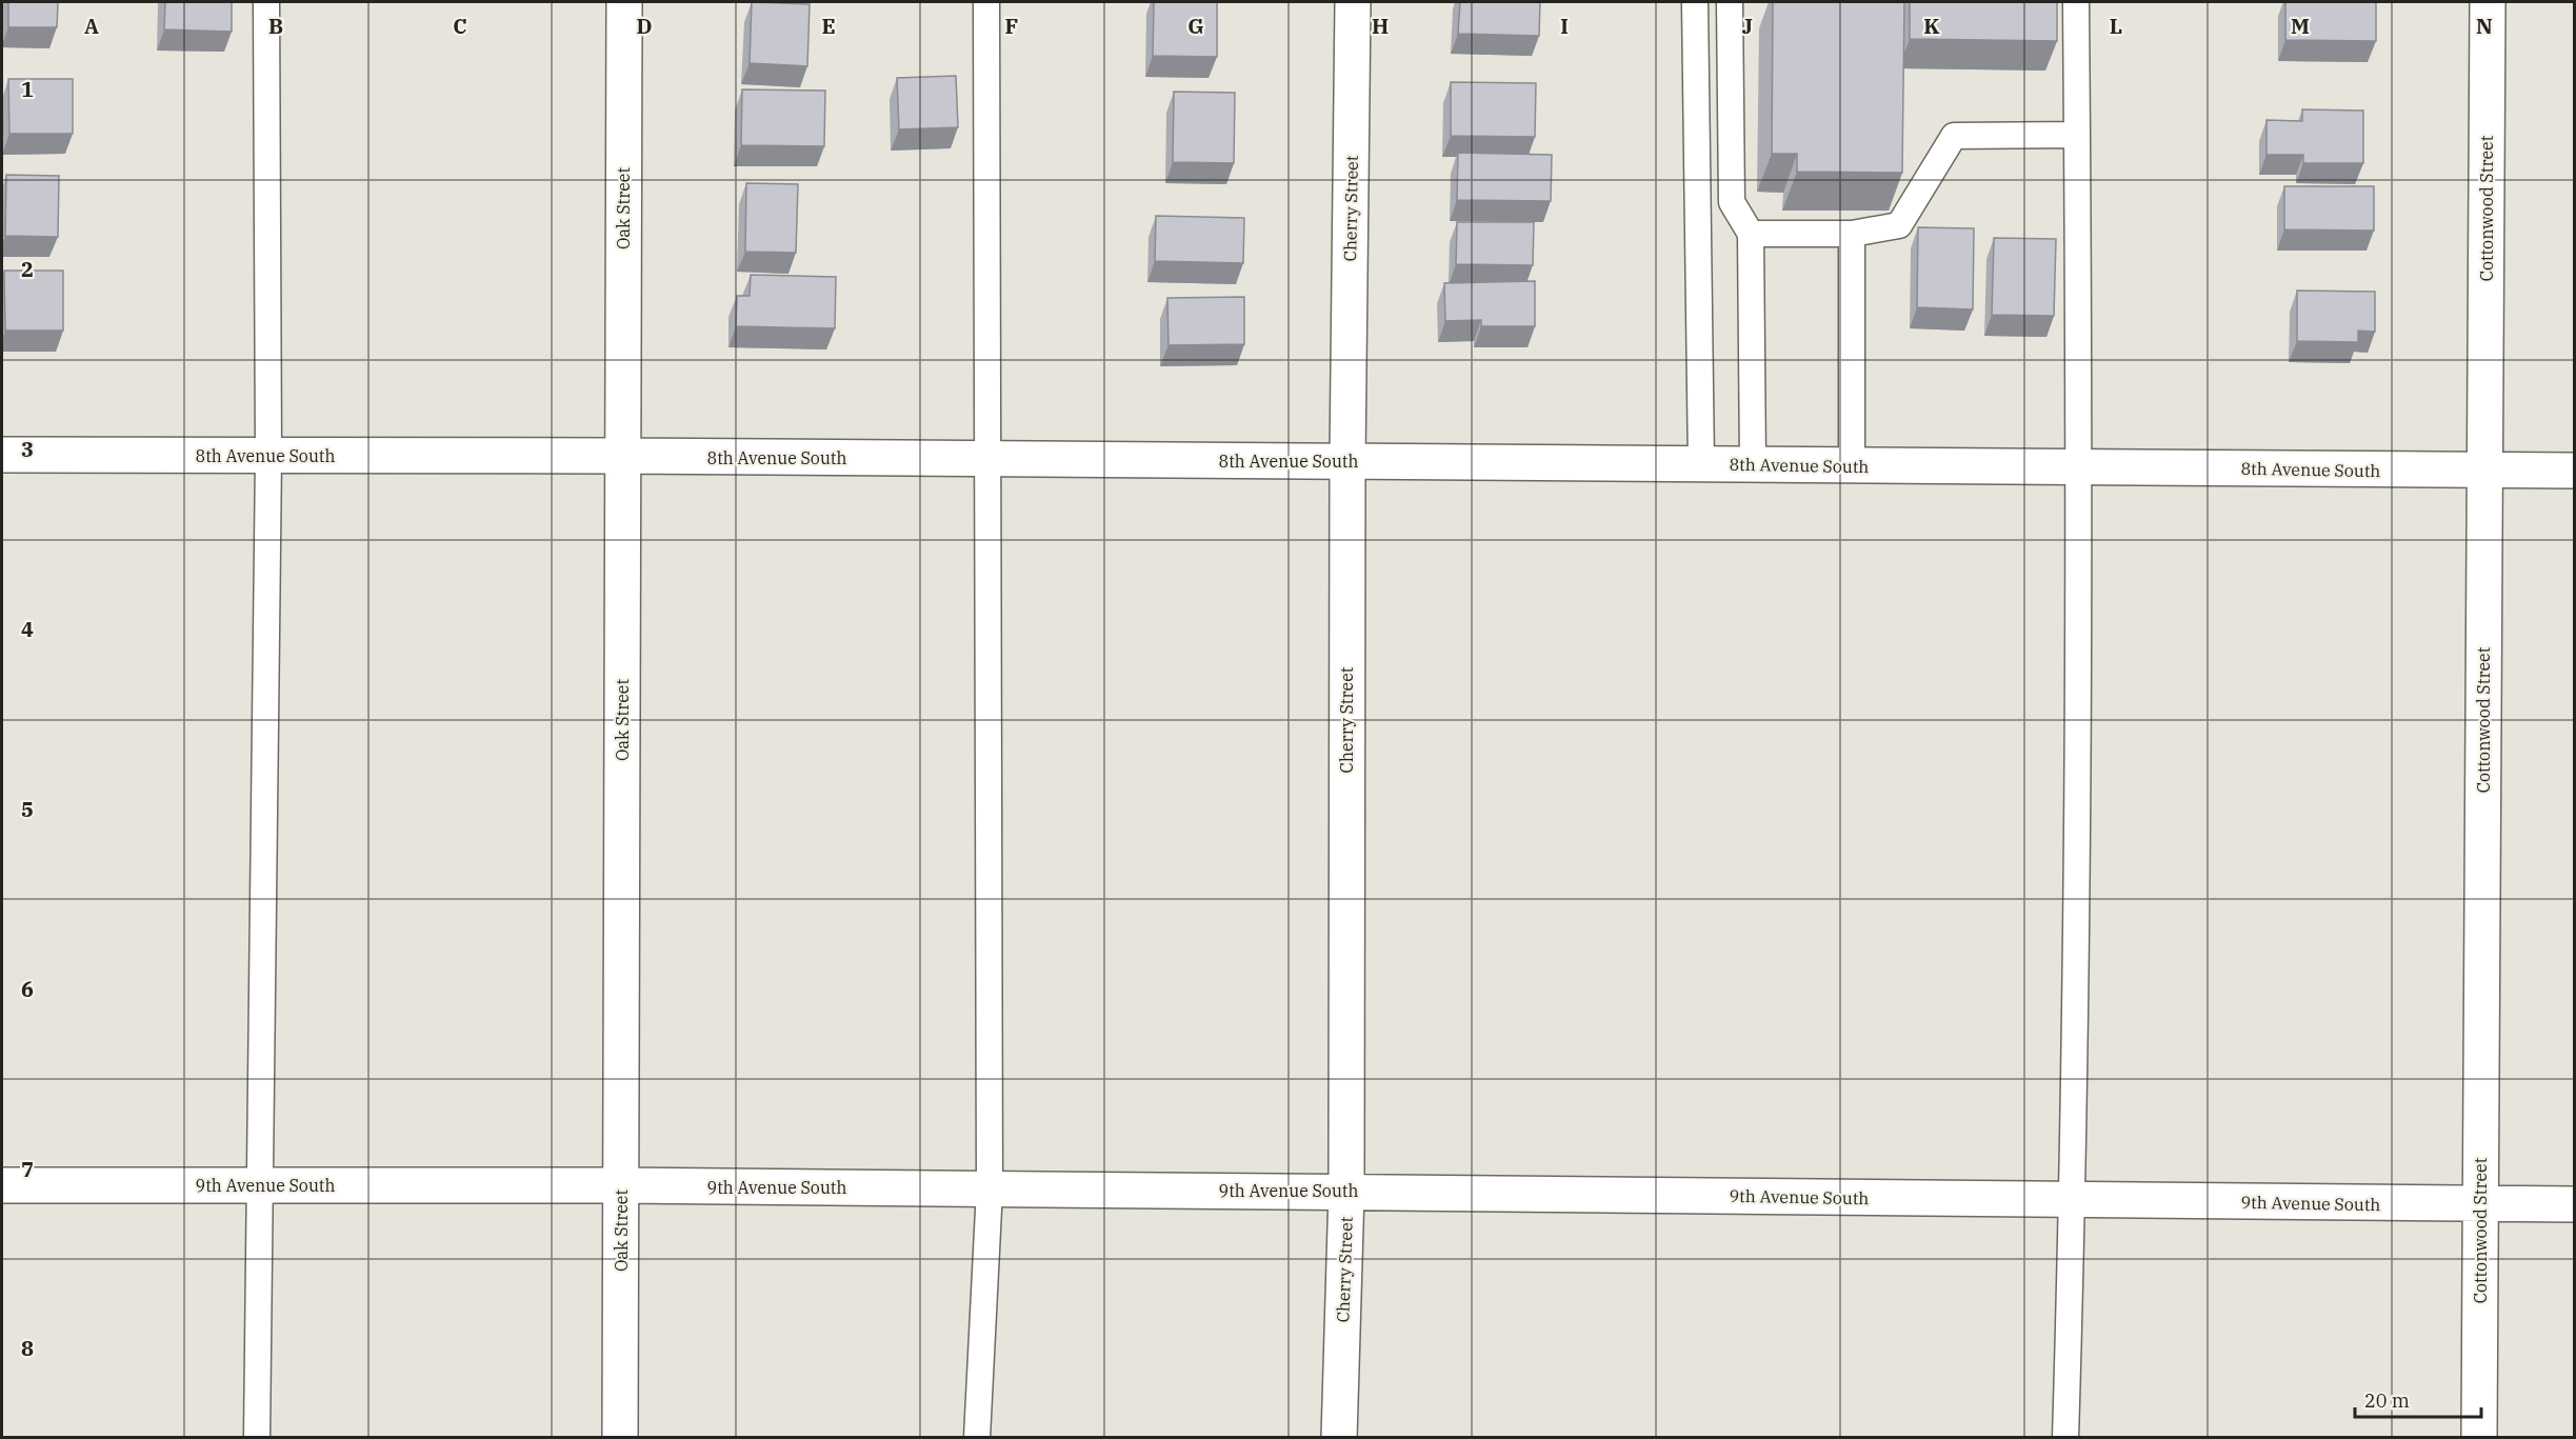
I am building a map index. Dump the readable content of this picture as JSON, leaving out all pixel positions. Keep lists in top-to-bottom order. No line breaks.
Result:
{"streets":{"street":["Oak Street","Cherry Street","Cottonwood Street","8th Avenue South","9th Avenue South"]},"crossings":[["Oak Street","8th Avenue South"],["Oak Street","9th Avenue South"],["Cherry Street","8th Avenue South"],["Cherry Street","9th Avenue South"],["Cottonwood Street","8th Avenue South"],["Cottonwood Street","9th Avenue South"]],"scale_bar":"20 m","grid":{"columns":["A","B","C","D","E","F","G","H","I","J","K","L","M","N"],"rows":["1","2","3","4","5","6","7","8"]}}
